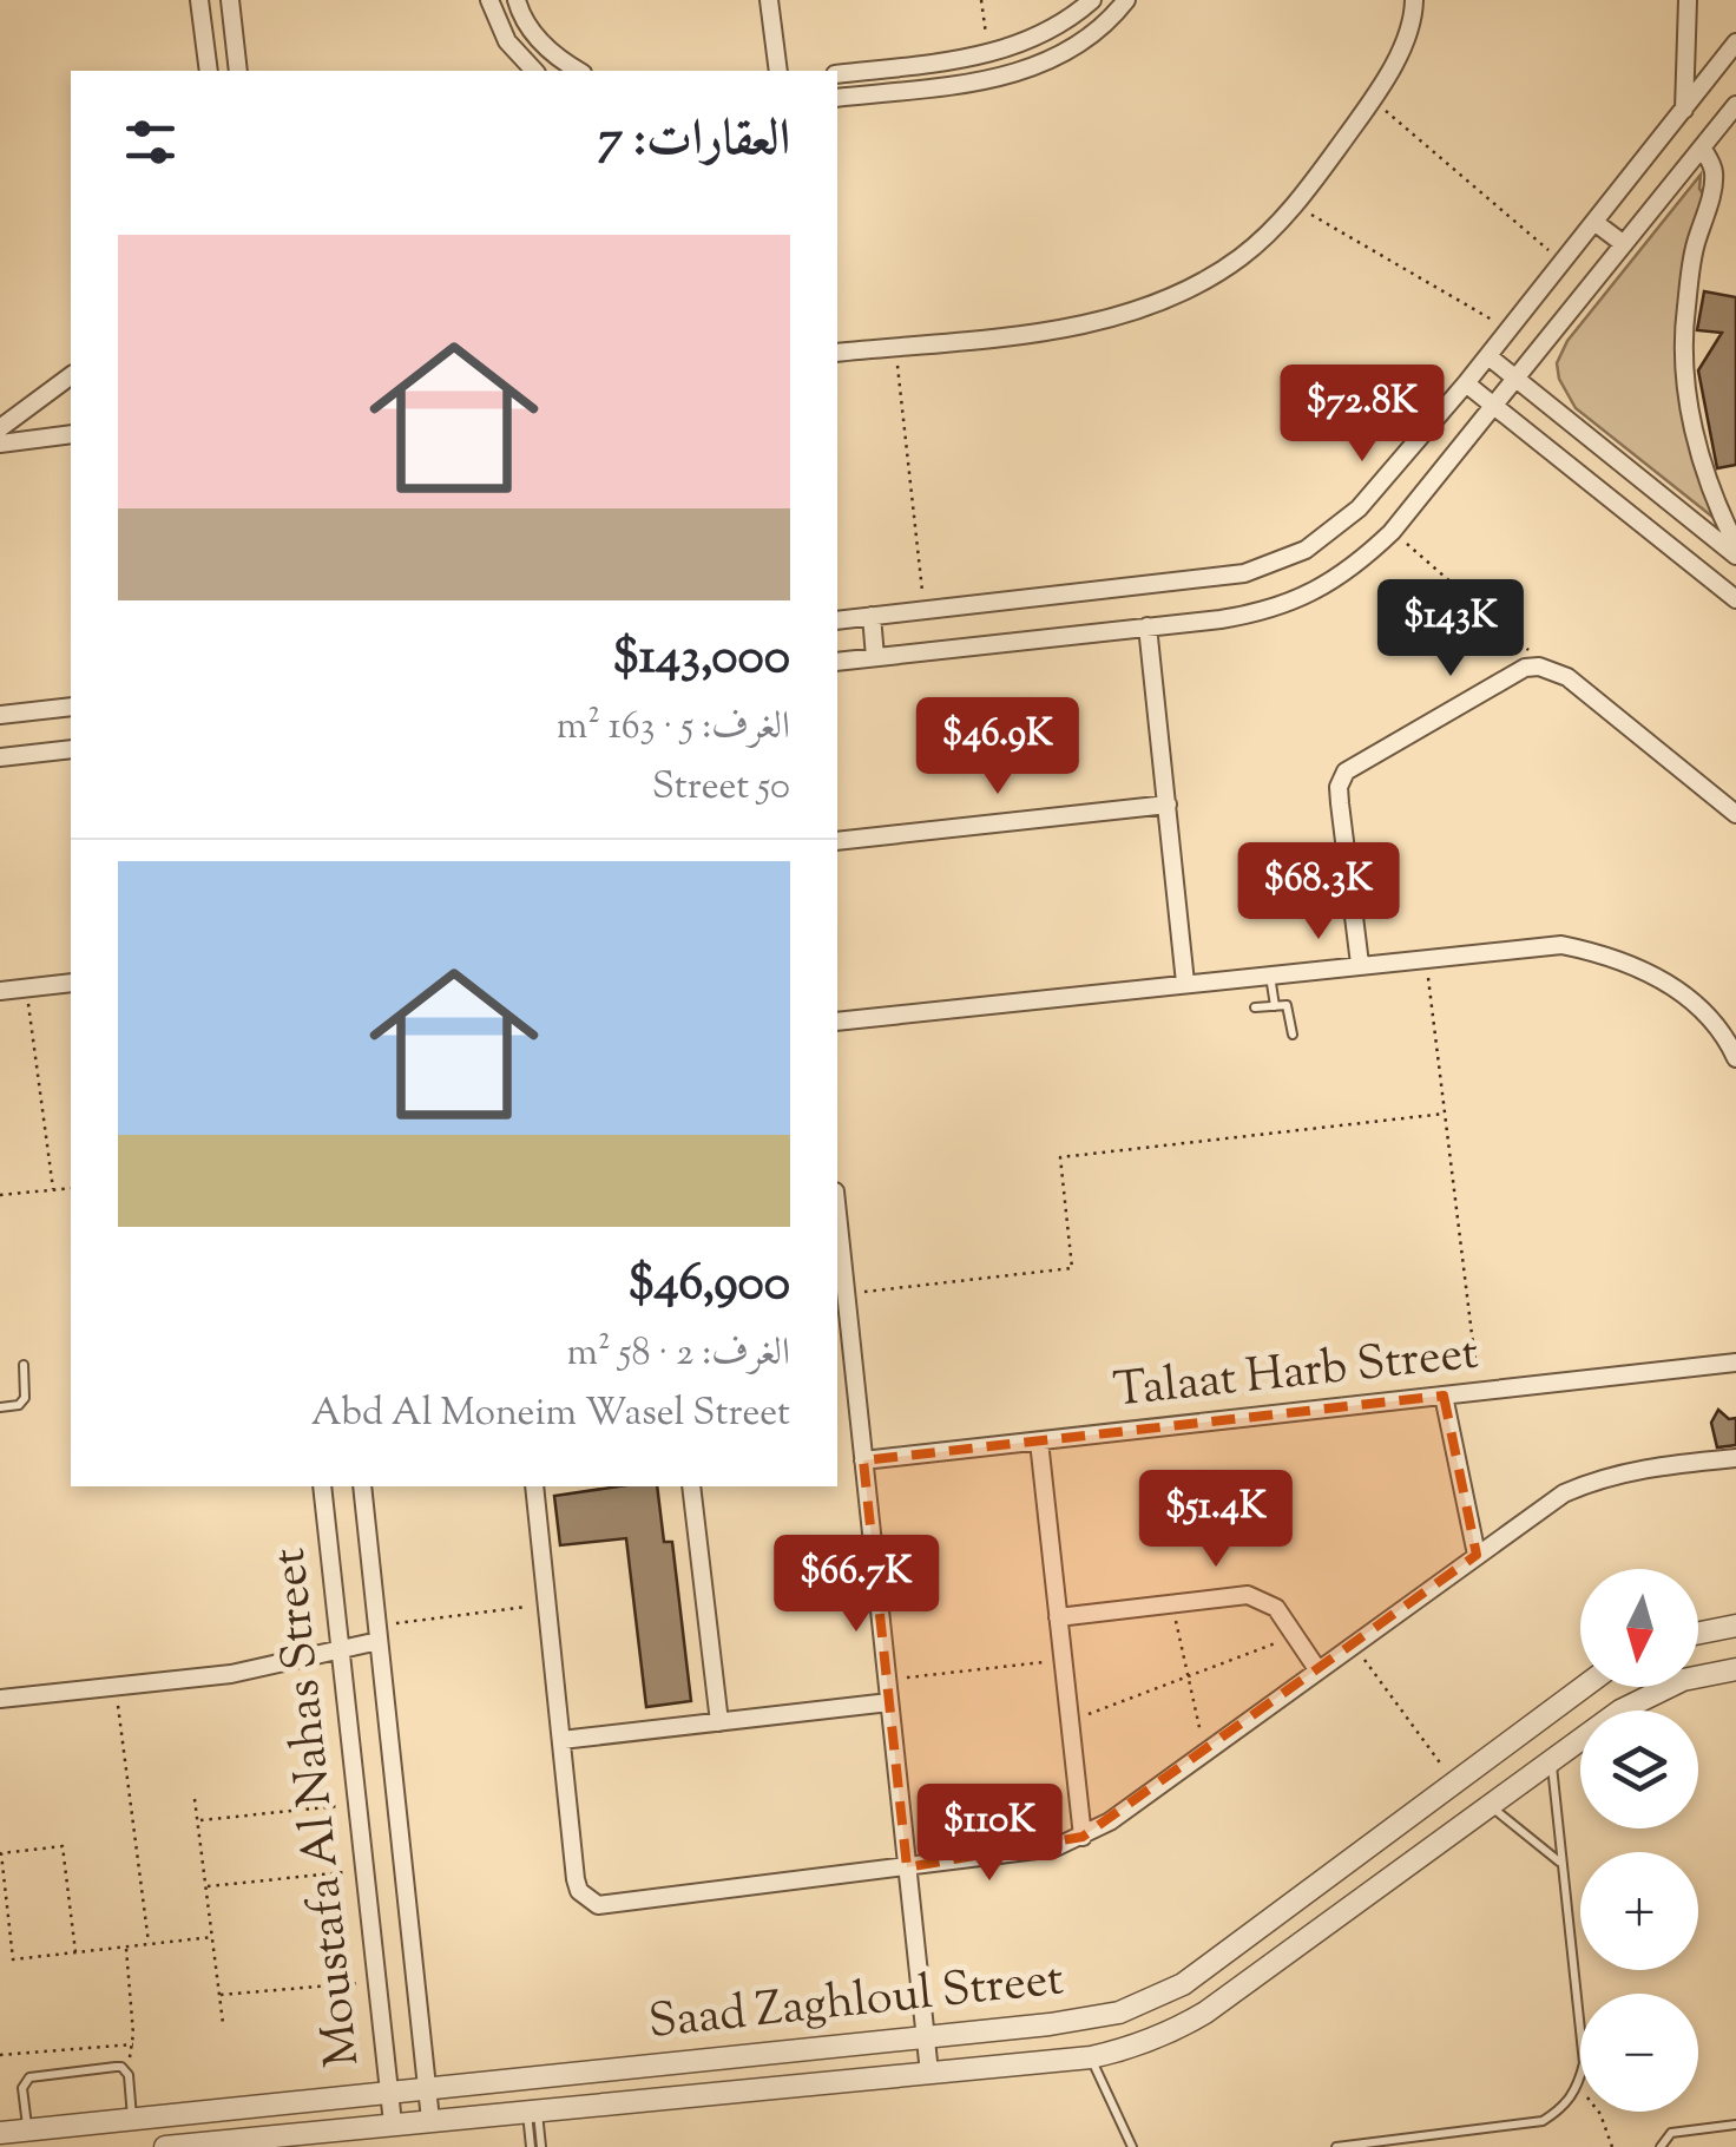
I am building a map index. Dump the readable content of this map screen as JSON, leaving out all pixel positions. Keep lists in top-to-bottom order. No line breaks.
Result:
{"streets":{"street":["Talaat Harb Street","Moustafa Al Nahas Street","Saad Zaghloul Street"]},"crossings":[["Moustafa Al Nahas Street","Saad Zaghloul Street"]],"north":"bottom","page":{"heading":"العقارات: 7","list":[{"name":"$143,000","note":"الغرف: 5 · 163 m² · Street 50"},{"name":"$46,900","note":"الغرف: 2 · 58 m² · Abd Al Moneim Wasel Street"}],"price":["$72.8K","$143K","$46.9K","$68.3K","$51.4K","$66.7K","$110K"],"map_buttons":["+","−"]}}
